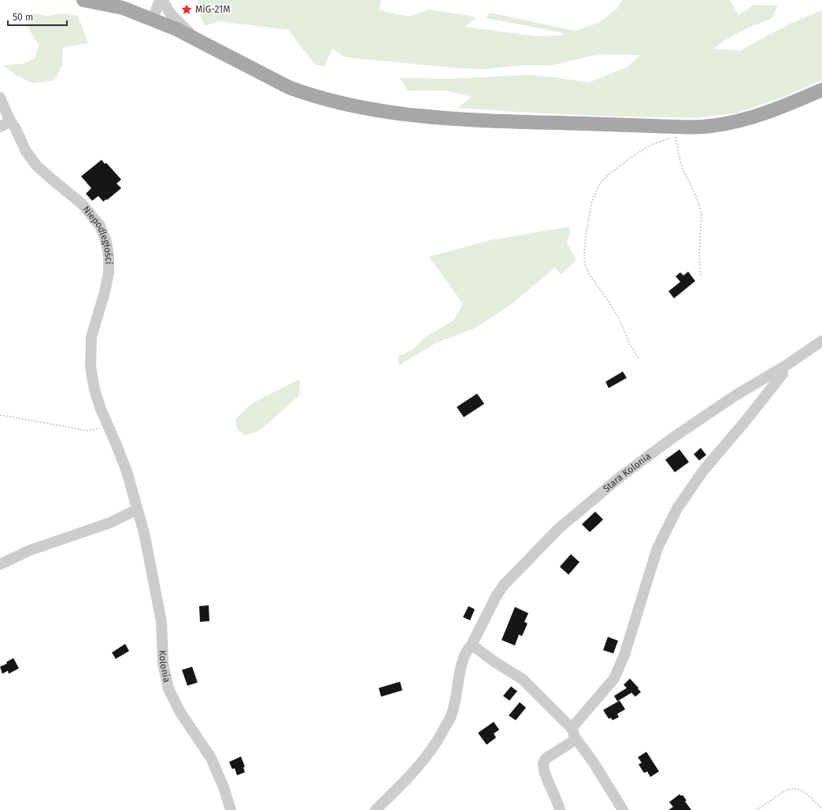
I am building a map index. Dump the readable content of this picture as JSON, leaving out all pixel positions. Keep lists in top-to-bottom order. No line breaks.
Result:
{"streets":{"street":["Niepodległości","Stara Kolonia","Kolonia"]},"crossings":[["Niepodległości","Kolonia"]],"places":{"place":["MiG-21M"]},"scale_bar":"50 m"}
